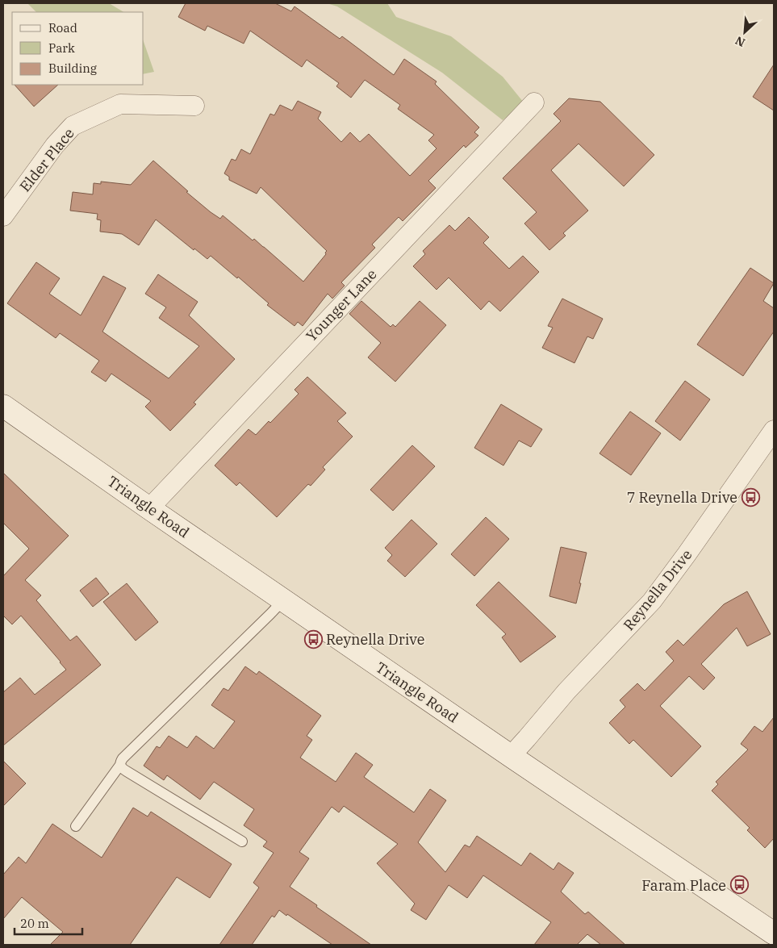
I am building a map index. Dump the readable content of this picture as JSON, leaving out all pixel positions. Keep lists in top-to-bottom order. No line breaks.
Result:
{"streets":{"main road":["Triangle Road"],"street":["Elder Place","Younger Lane","Reynella Drive"]},"crossings":[["Younger Lane","Triangle Road"],["Triangle Road","Reynella Drive"]],"places":{"bus stop":["7 Reynella Drive","Reynella Drive","Faram Place"]},"legend":["Road","Park","Building"],"scale_bar":"20 m","north":"bottom left"}
